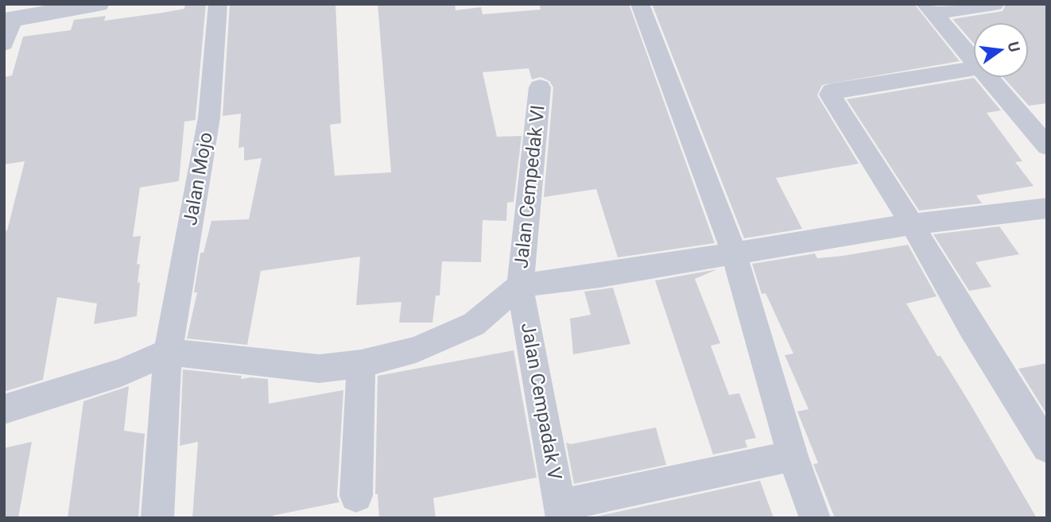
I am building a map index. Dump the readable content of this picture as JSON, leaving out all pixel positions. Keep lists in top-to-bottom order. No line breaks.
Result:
{"streets":{"street":["Jalan Mojo","Jalan Cempedak VI","Jalan Cempadak V"]},"crossings":[["Jalan Cempedak VI","Jalan Cempadak V"]],"north":"right"}
